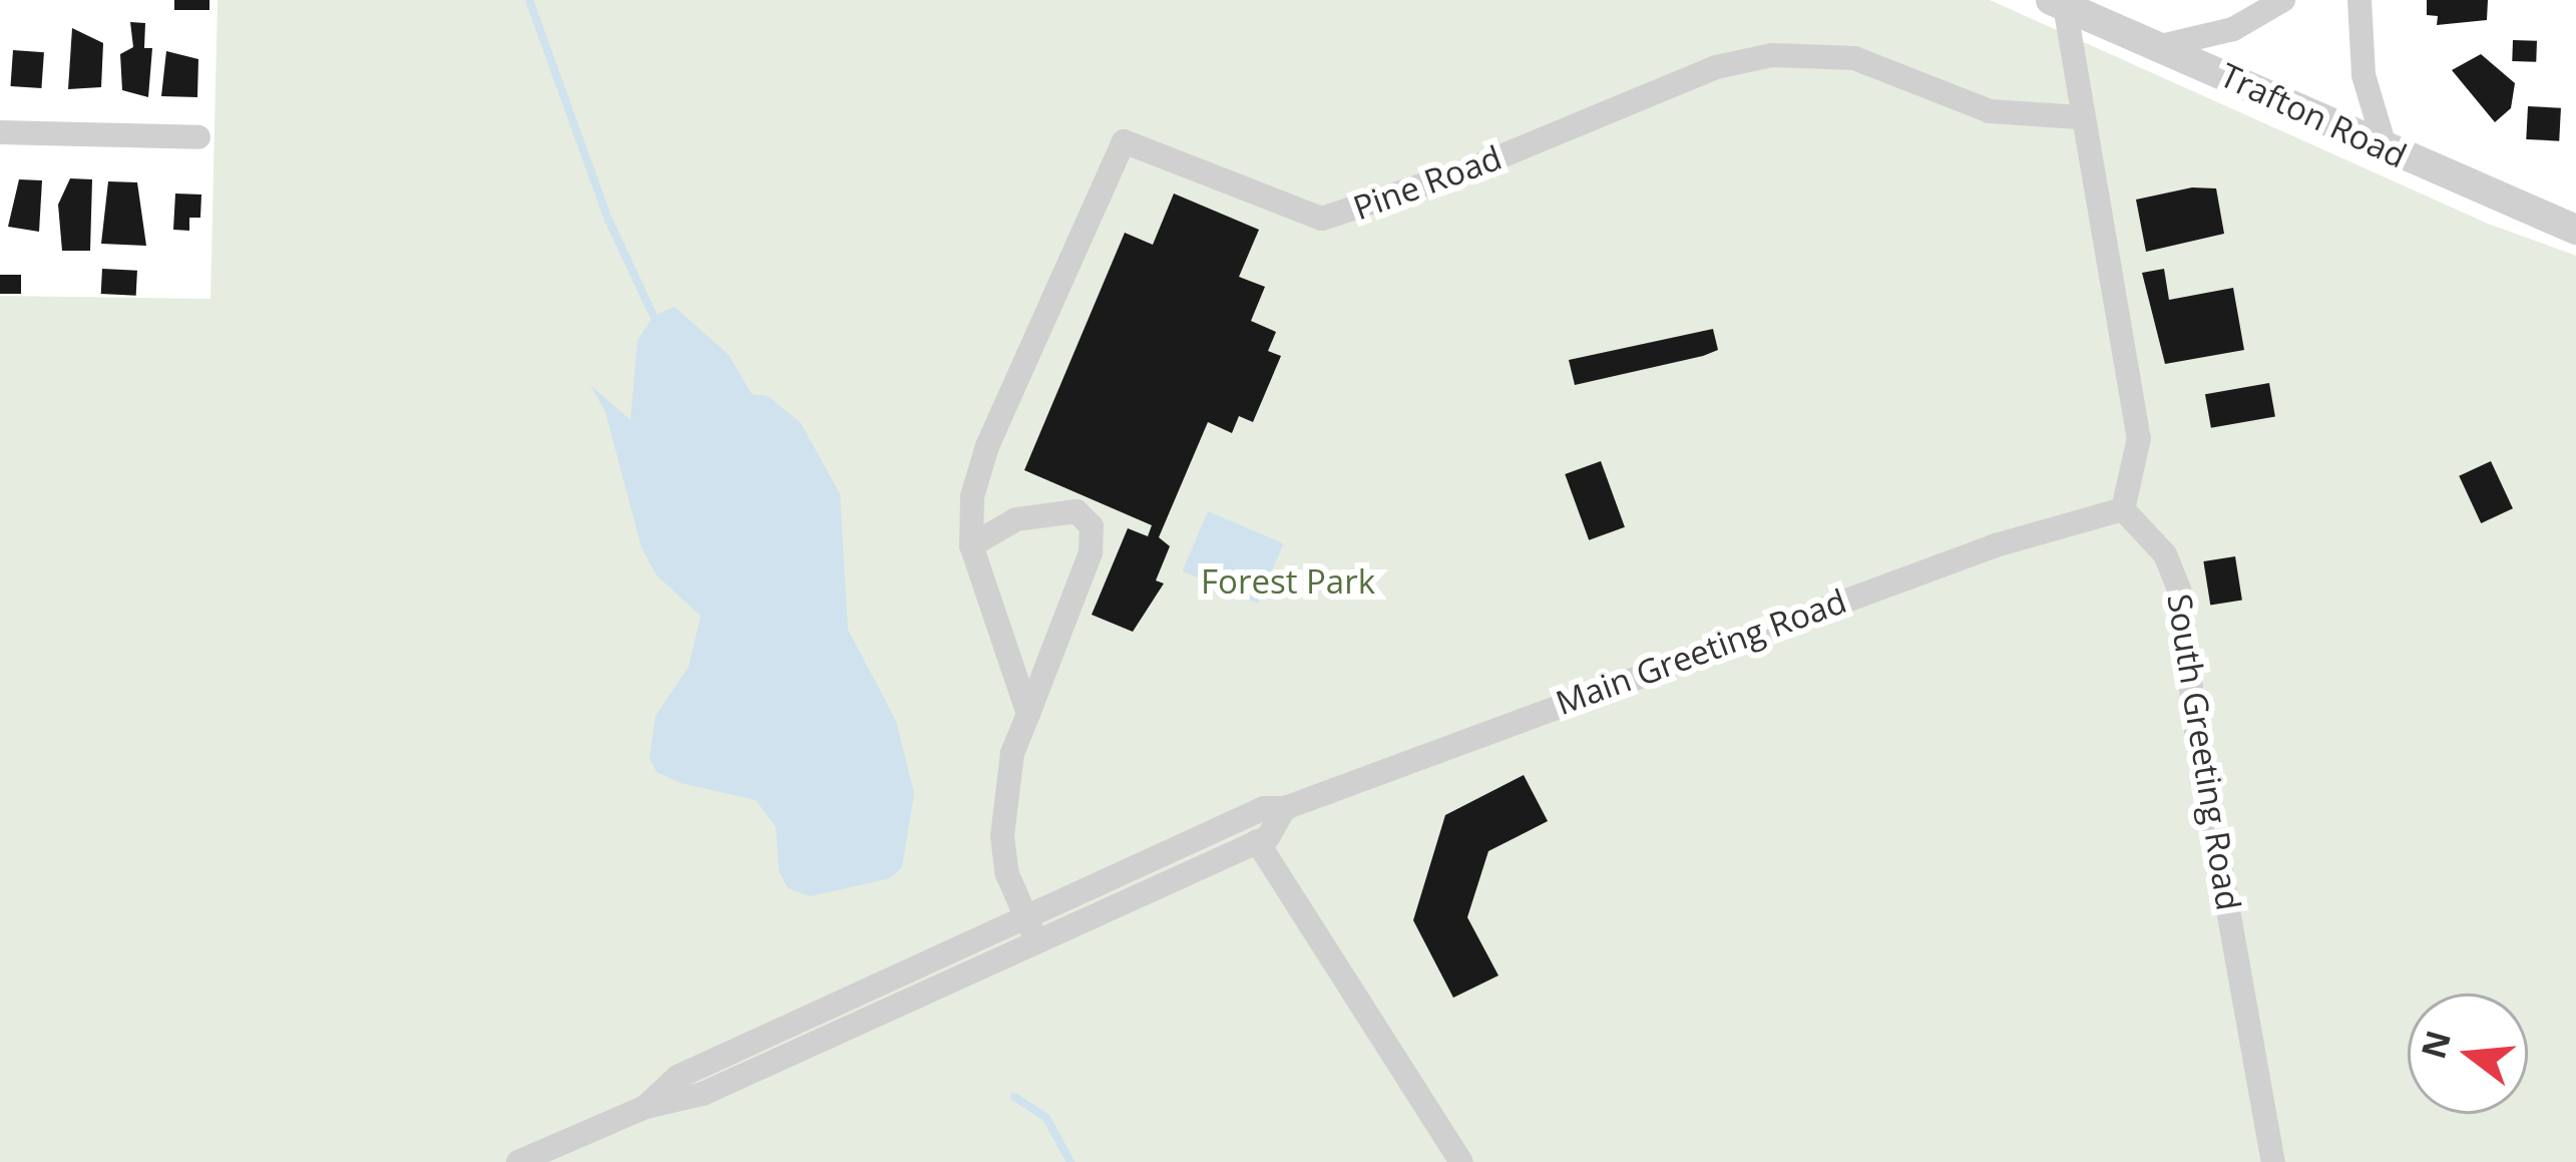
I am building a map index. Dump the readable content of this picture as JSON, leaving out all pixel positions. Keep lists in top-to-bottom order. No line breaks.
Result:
{"streets":{"street":["Trafton Road","Pine Road","Main Greeting Road","South Greeting Road"]},"crossings":[["Main Greeting Road","South Greeting Road"]],"parks":["Forest Park"],"north":"left"}
